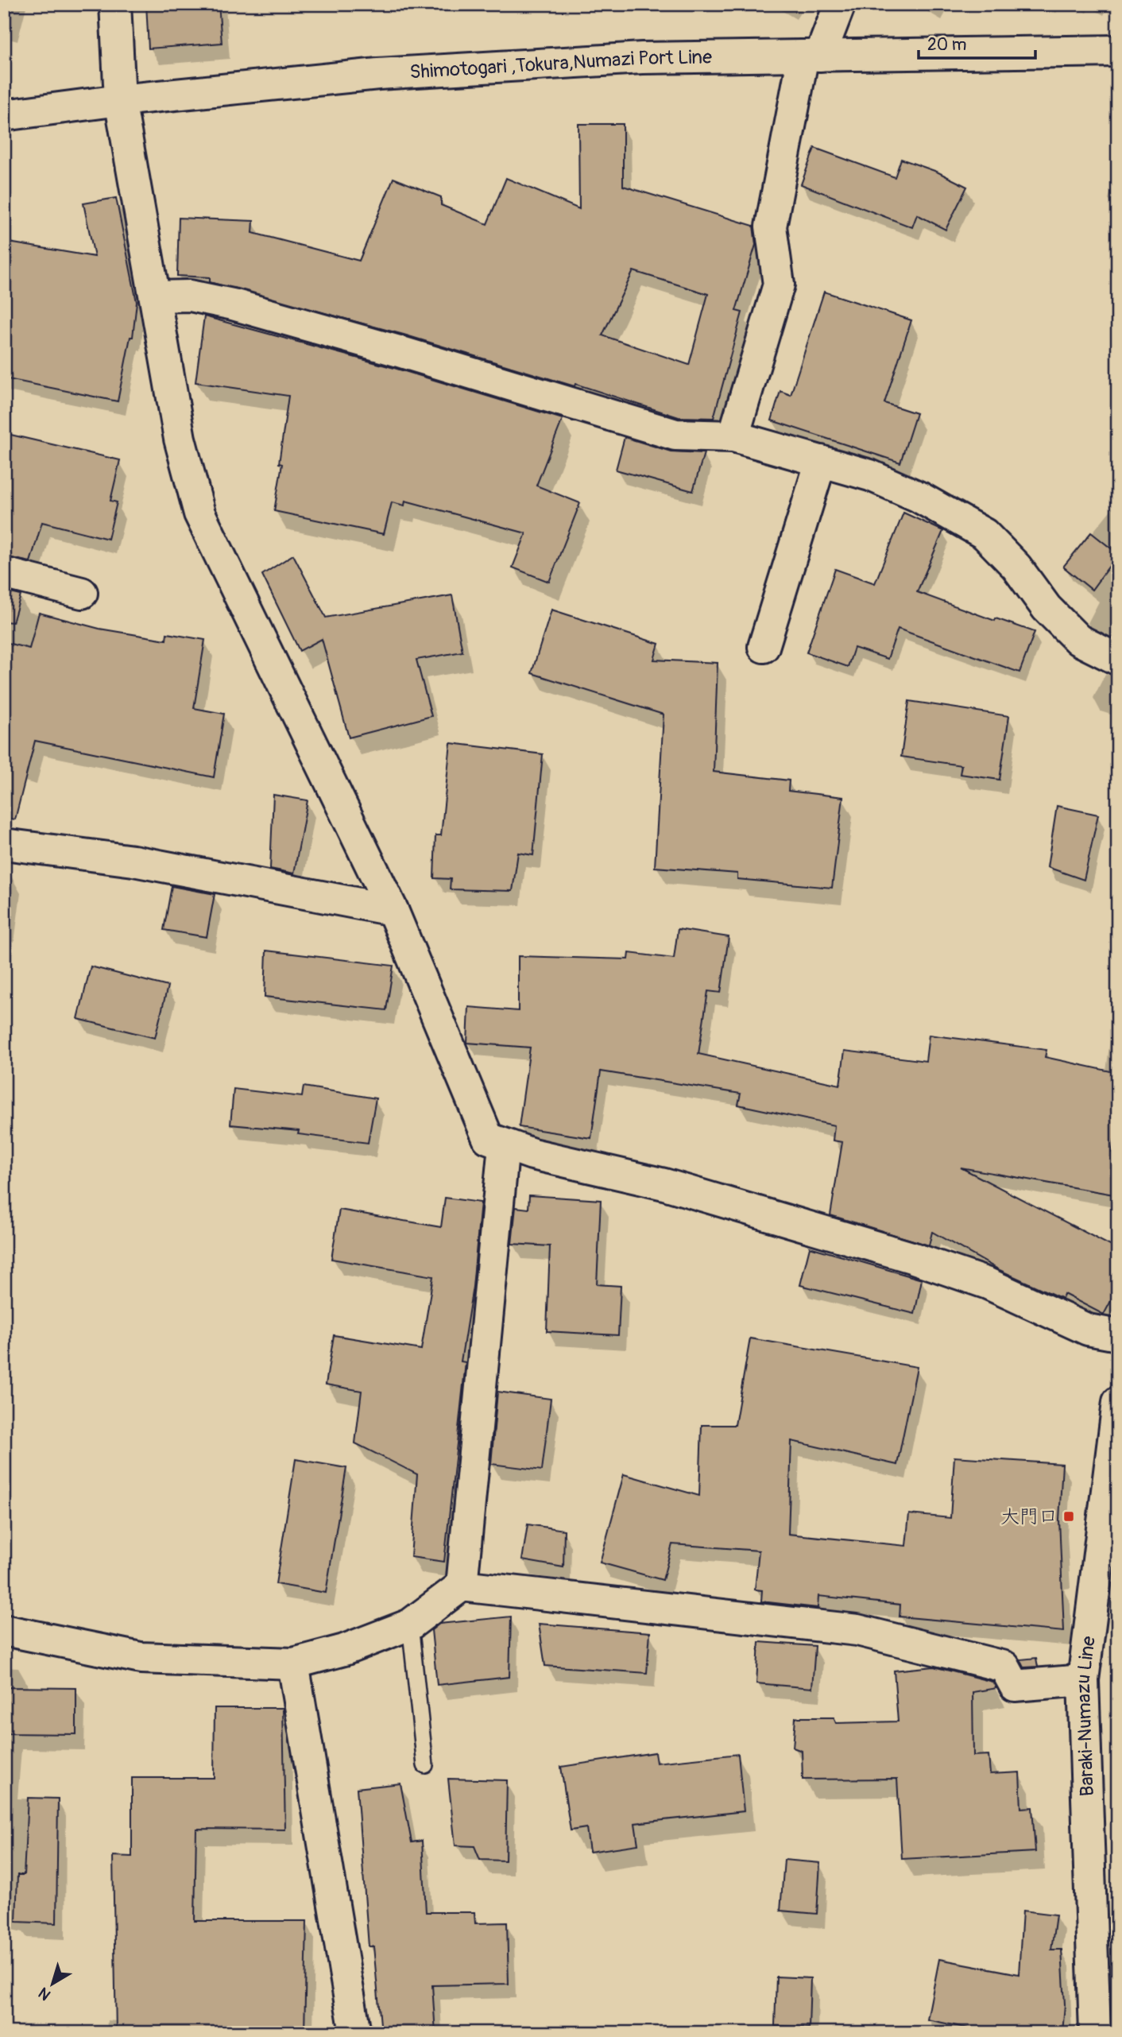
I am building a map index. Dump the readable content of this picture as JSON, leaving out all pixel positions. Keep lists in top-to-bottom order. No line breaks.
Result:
{"streets":{"street":["Shimotogari ,Tokura,Numazi Port Line","Baraki-Numazu Line"]},"places":{"transit":["大門口"]},"scale_bar":"20 m","north":"bottom left"}
